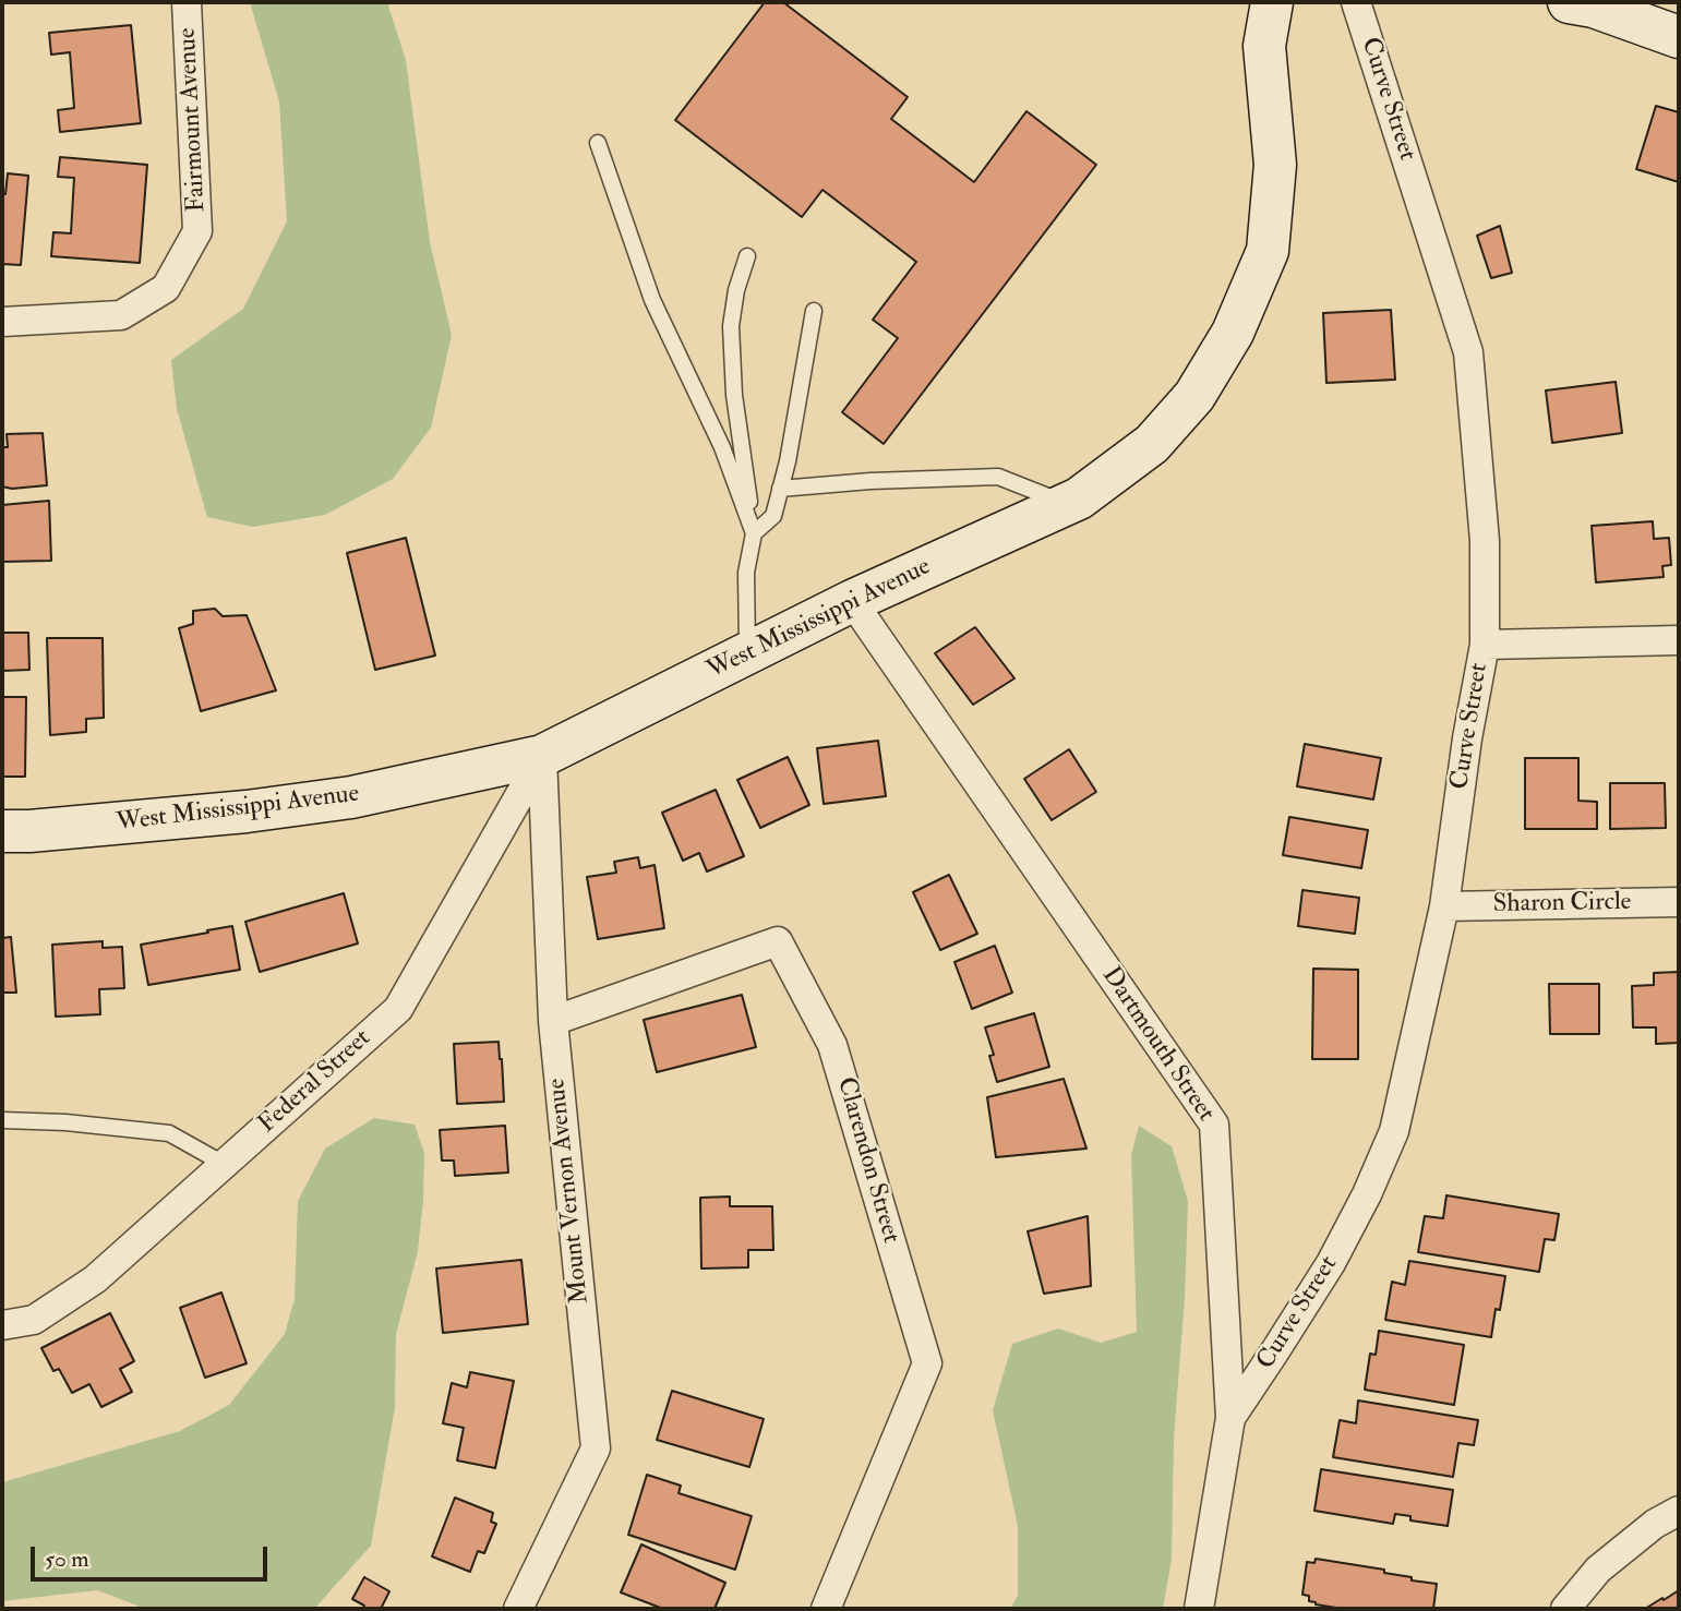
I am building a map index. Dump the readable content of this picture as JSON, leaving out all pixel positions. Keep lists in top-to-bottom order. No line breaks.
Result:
{"streets":{"street":["Curve Street","Fairmount Avenue","West Mississippi Avenue","Sharon Circle","Dartmouth Street","Federal Street","Clarendon Street","Mount Vernon Avenue"]},"crossings":[["Curve Street","Sharon Circle"],["Curve Street","Dartmouth Street"],["West Mississippi Avenue","Dartmouth Street"],["West Mississippi Avenue","Federal Street"],["West Mississippi Avenue","Mount Vernon Avenue"],["Federal Street","Mount Vernon Avenue"],["Clarendon Street","Mount Vernon Avenue"]],"scale_bar":"50 m"}
